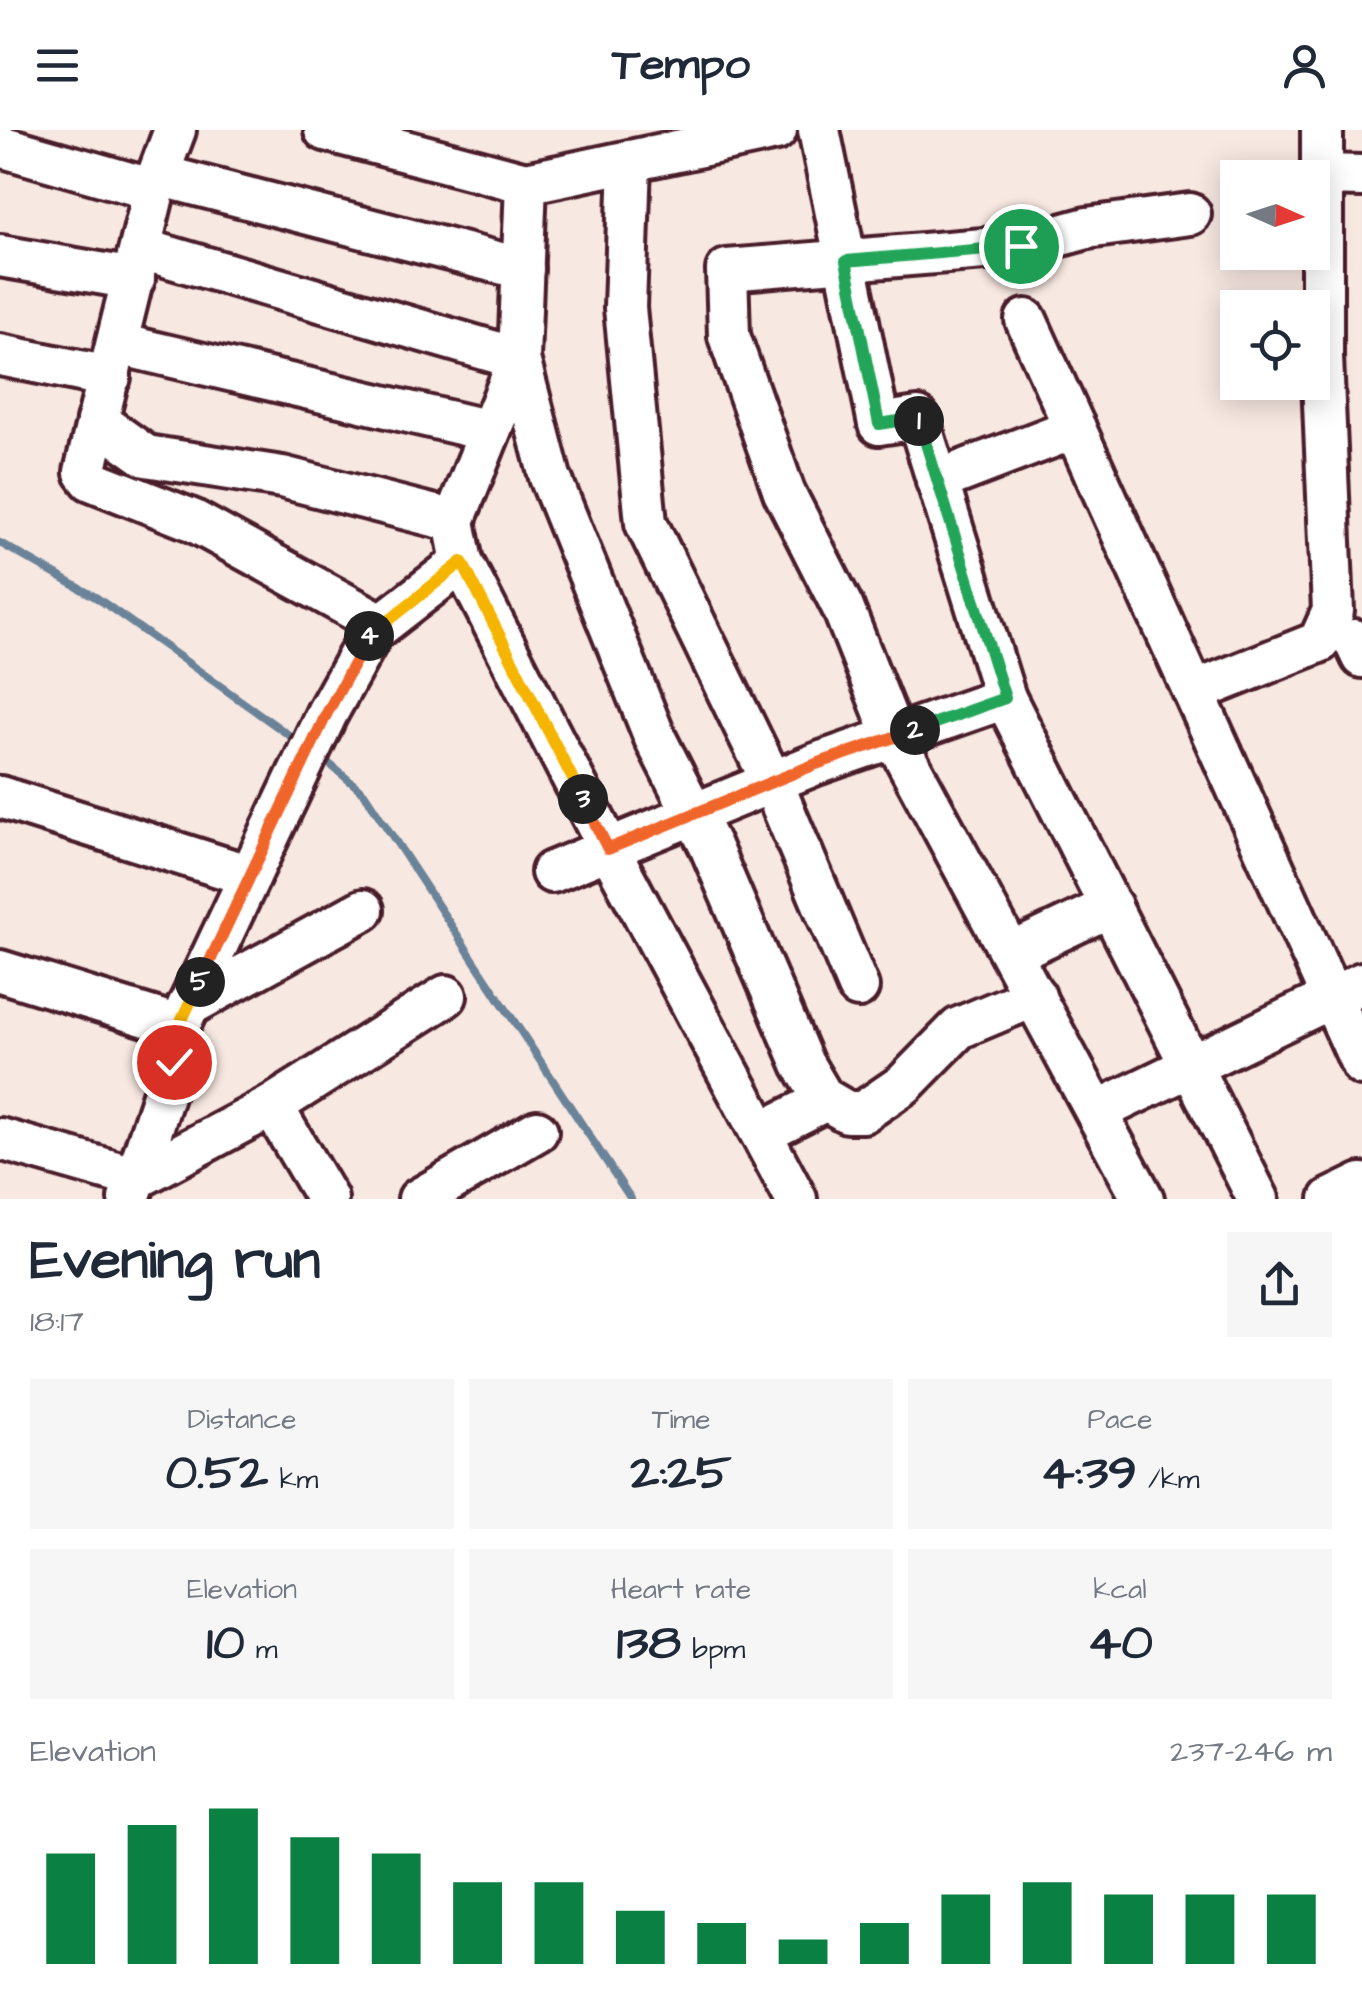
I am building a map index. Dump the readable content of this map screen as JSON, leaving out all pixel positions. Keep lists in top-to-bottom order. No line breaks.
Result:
{"north":"right","page":{"header":"Tempo","pins":["1","4","2","3","5"],"heading":["Evening run","18:17"],"stats":[["Distance","0.52 km"],["Time","2:25"],["Pace","4:39 /km"],["Elevation","10 m"],["Heart rate","138 bpm"],["kcal","40"]],"chart":["Elevation","237–246 m"]}}
